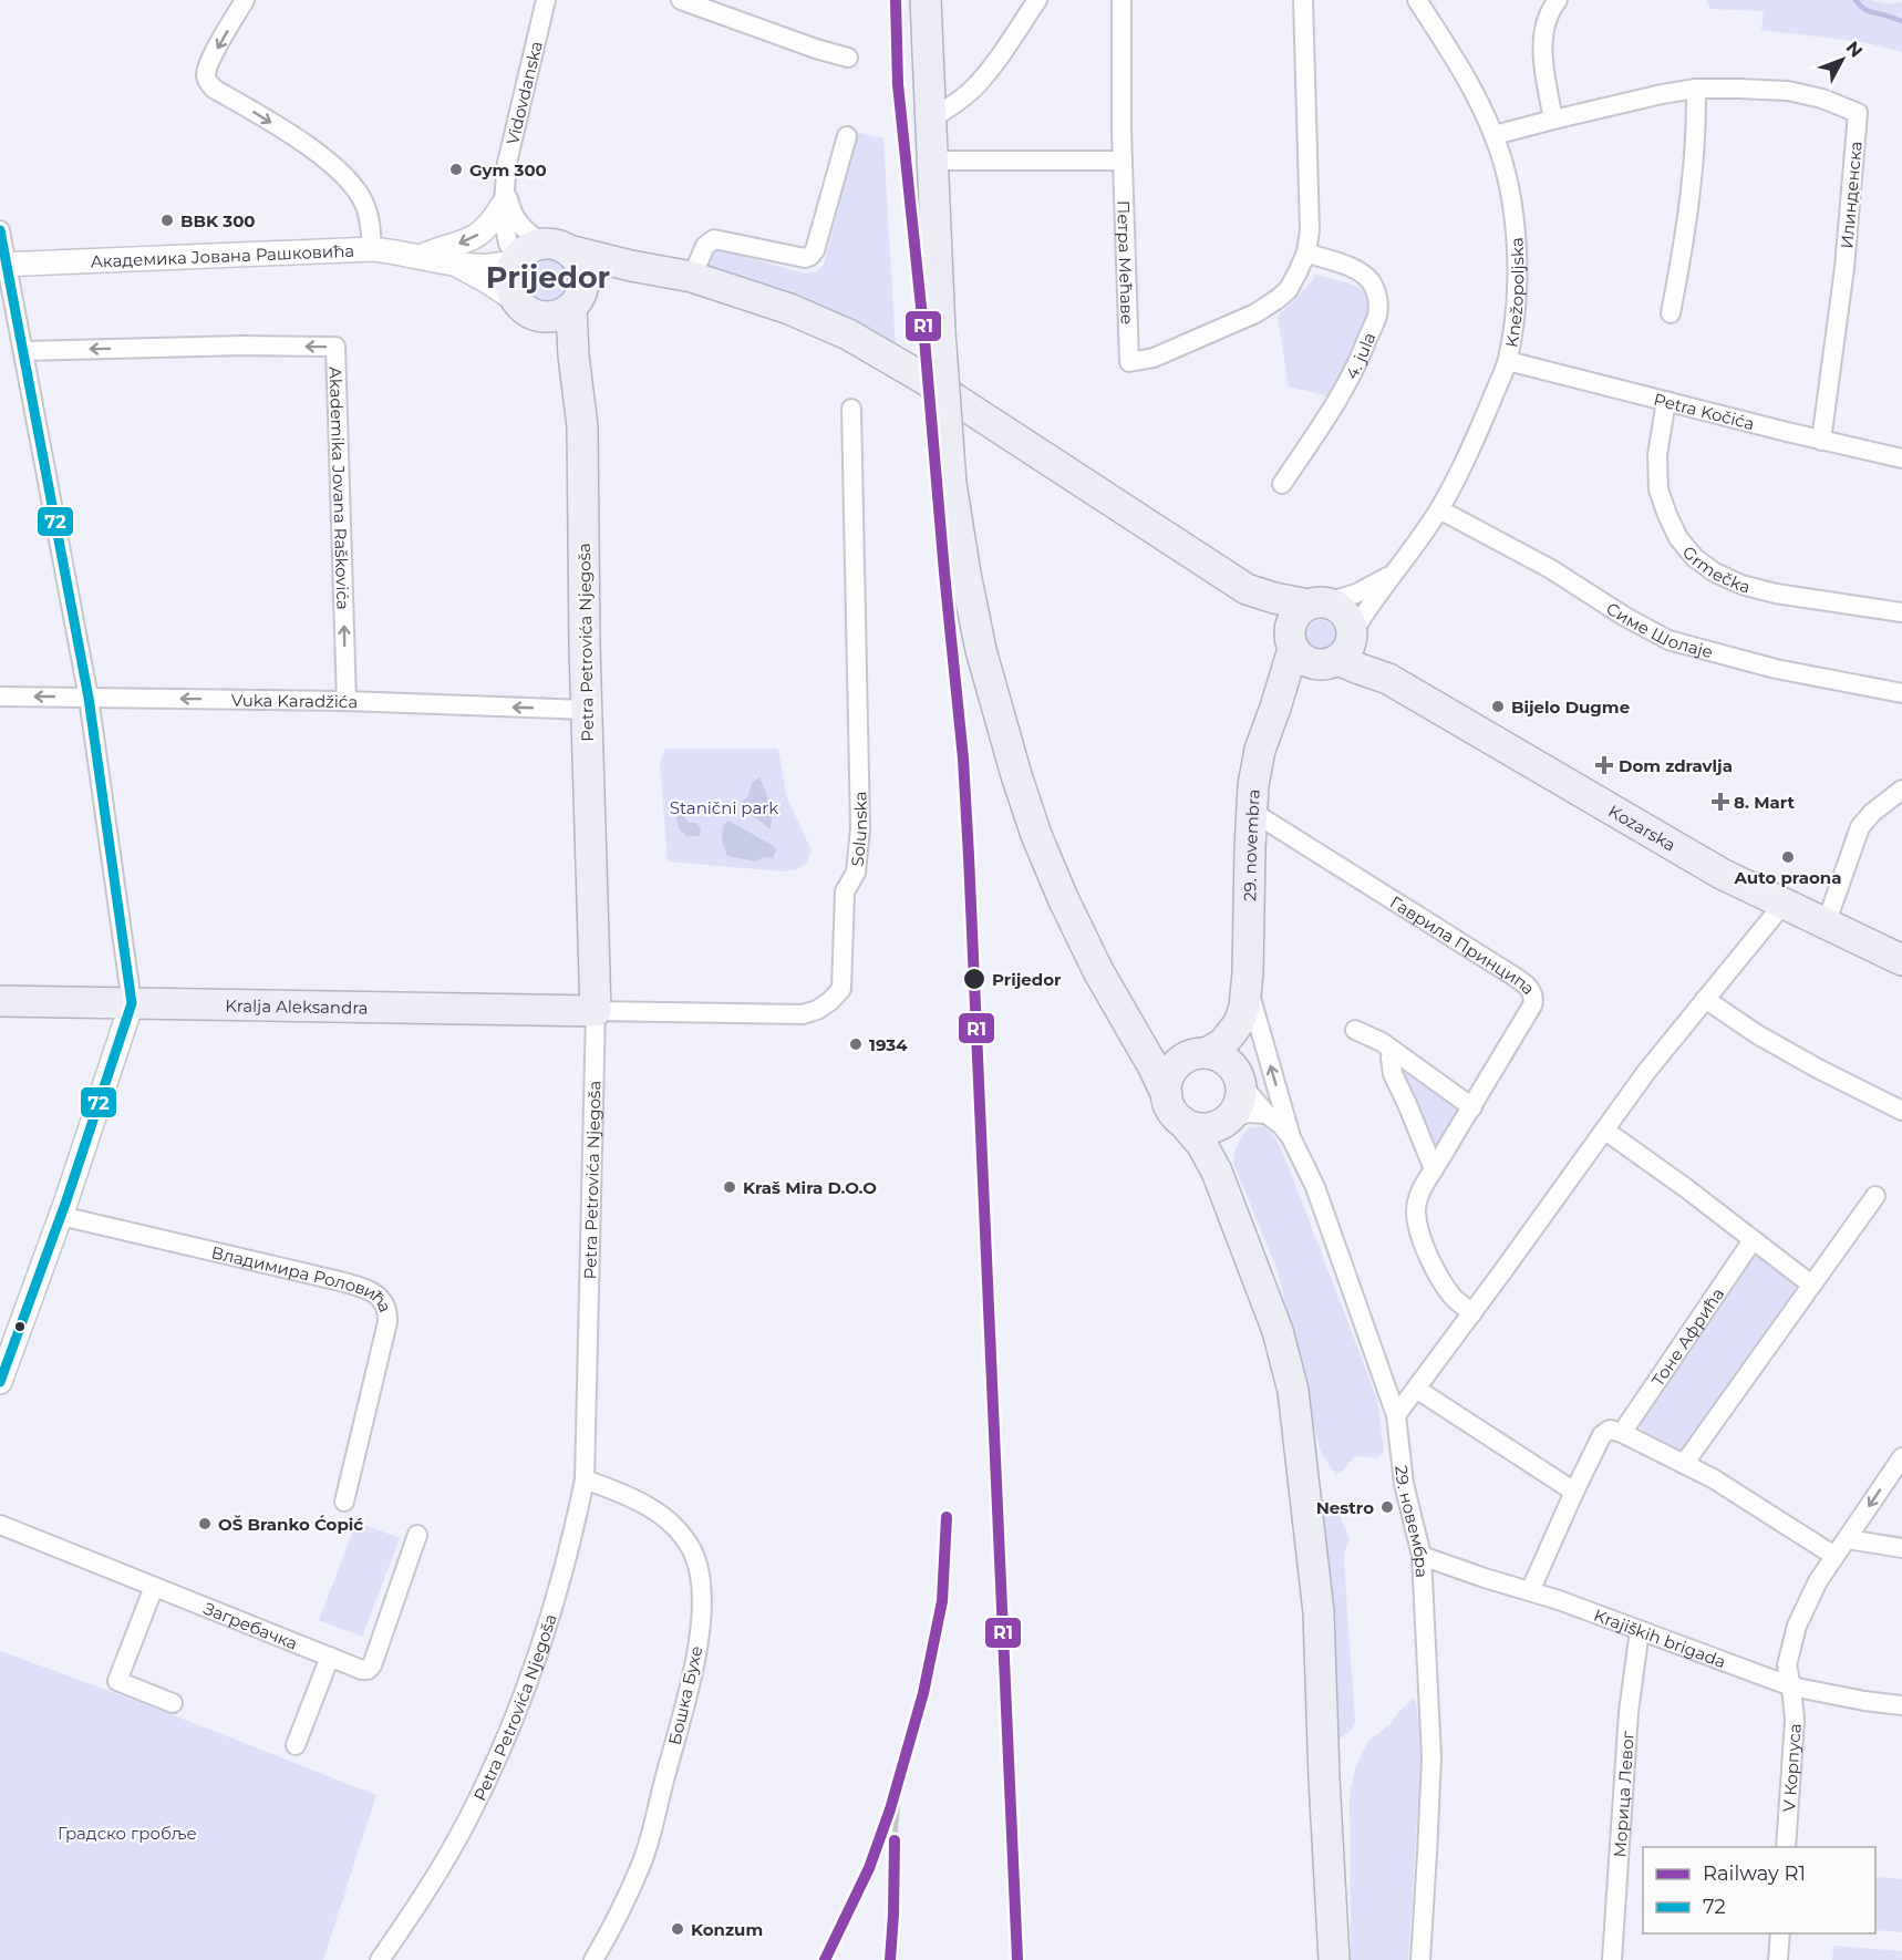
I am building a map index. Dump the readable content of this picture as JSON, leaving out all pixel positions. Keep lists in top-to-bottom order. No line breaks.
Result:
{"streets":{"main road":["Petra Petrovića Njegoša","Kozarska","29. novembra","Kralja Aleksandra"],"street":["Vidovdanska","Илинденска","Академика Јована Рашковића","Петра Мећаве","Knežopoljska","4. jula","Petra Kočića","Akademika Jovana Raškovića","Grmečka","Симе Шолаје","Vuka Karadžića","Solunska","Гаврила Принципа","Владимира Роловића","Тоне Афрића","29. новембра","Загребачка","Krajiških brigada","Бошка Бухе","V Корпуса","Морица Левог"]},"crossings":[["Vidovdanska","Petra Petrovića Njegoša"],["Илинденска","Knežopoljska"],["Илинденска","Petra Kočića"],["Петра Мећаве","4. jula"],["Knežopoljska","Petra Kočića"],["Knežopoljska","Симе Шолаје"],["Knežopoljska","Kozarska"],["Knežopoljska","29. novembra"],["Petra Kočića","Grmečka"],["Akademika Jovana Raškovića","Vuka Karadžića"],["Petra Petrovića Njegoša","Vuka Karadžića"],["Petra Petrovića Njegoša","Solunska"],["Petra Petrovića Njegoša","Kralja Aleksandra"],["Petra Petrovića Njegoša","Бошка Бухе"],["Solunska","Kralja Aleksandra"],["Kozarska","29. novembra"],["29. novembra","Гаврила Принципа"],["29. novembra","29. новембра"],["29. новембра","Krajiških brigada"],["Krajiških brigada","V Корпуса"],["Krajiških brigada","Морица Левог"]],"one_way":["Vuka Karadžića"],"districts":["Prijedor"],"parks":["Stanični park","Градско гробље"],"places":{"other":["Gym 300","BBK 300","Bijelo Dugme","Auto praona","Prijedor","1934","Kraš Mira D.O.O","Nestro","OŠ Branko Ćopić","Konzum"],"health":["Dom zdravlja","8. Mart"]},"lines":["rail line R1","transit line 72"],"legend":["Railway R1","72"],"north":"top right"}
